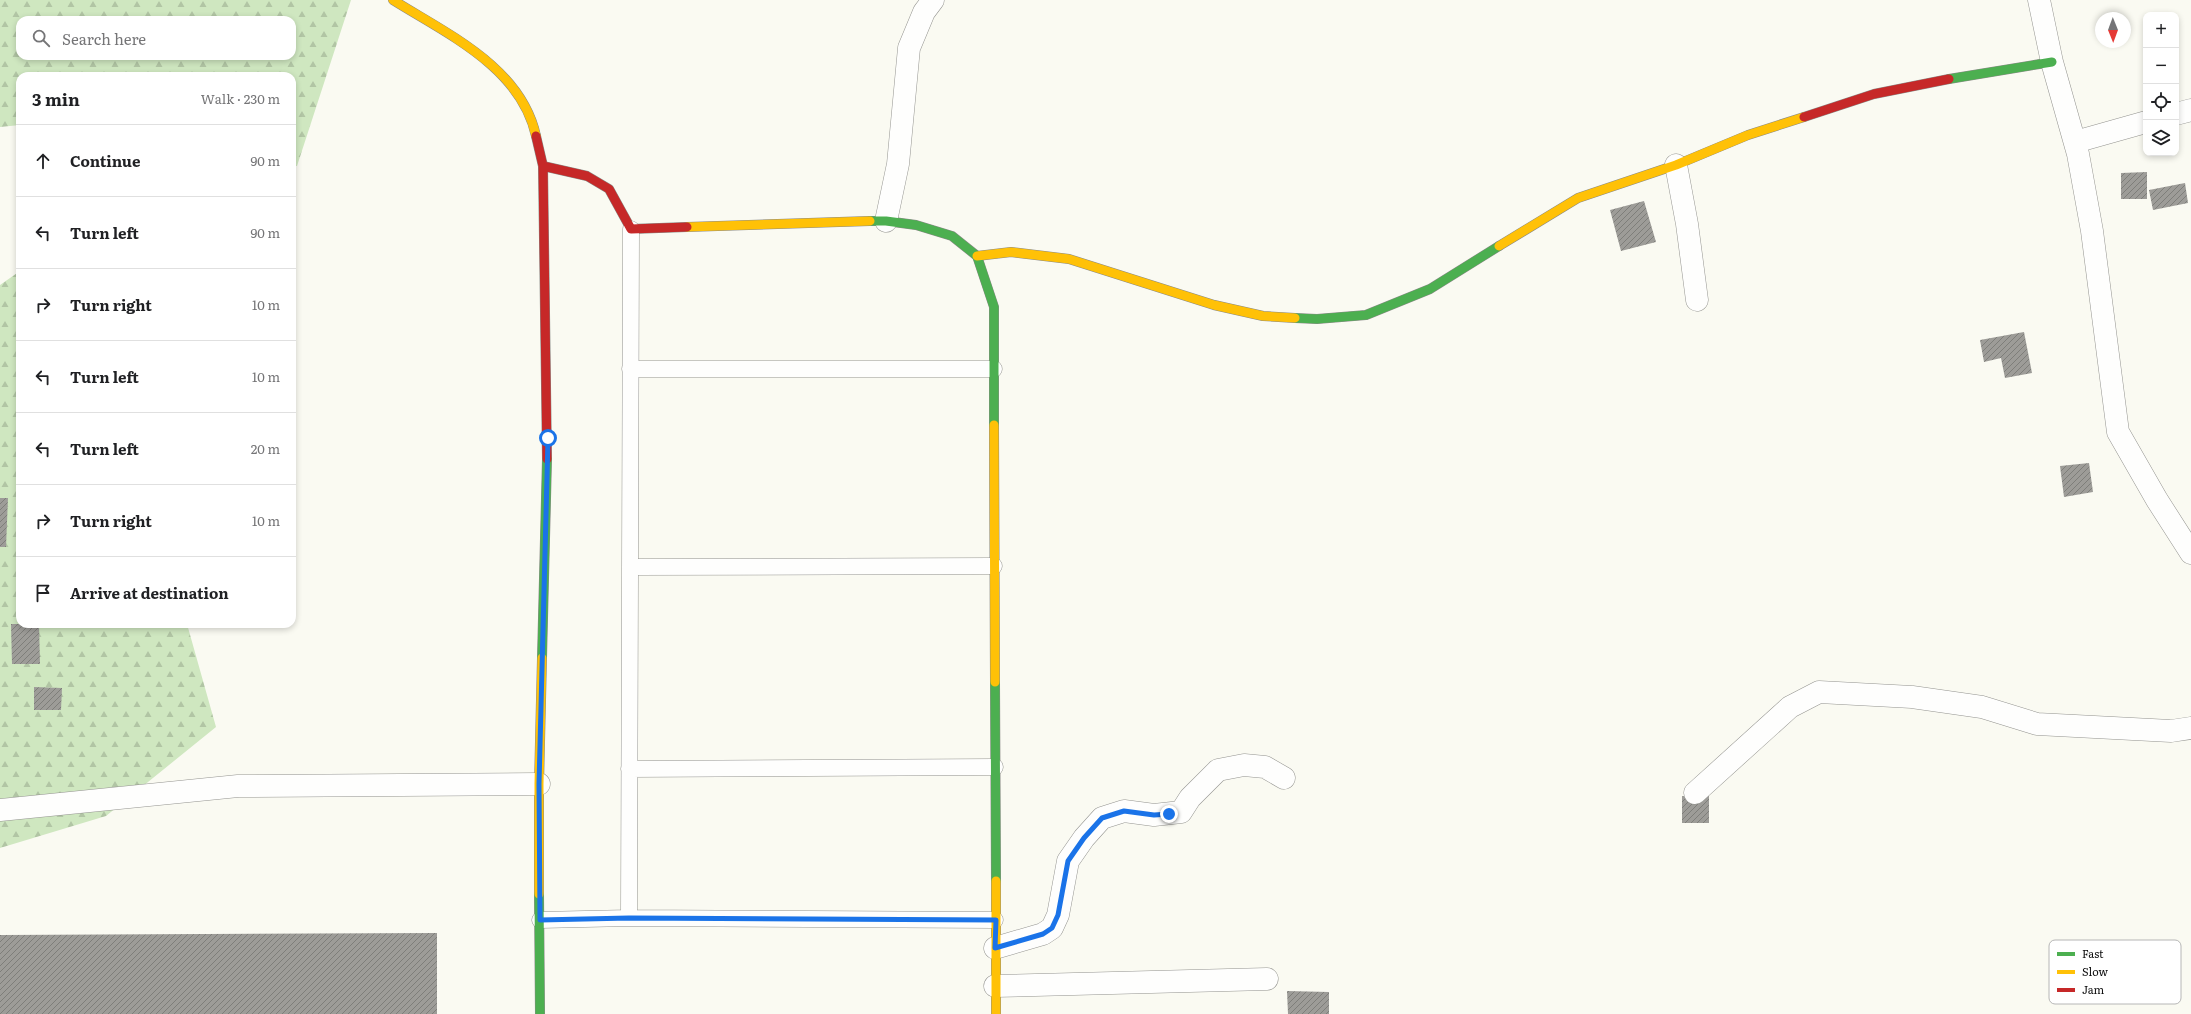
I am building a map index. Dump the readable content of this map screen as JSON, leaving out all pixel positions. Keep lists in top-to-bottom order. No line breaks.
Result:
{"legend":["Fast","Slow","Jam"],"north":"bottom","page":{"map_buttons":["+","−"],"search":"Search here","heading":["3 min","Walk · 230 m"],"list":[["Continue","90 m"],["Turn left","90 m"],["Turn right","10 m"],["Turn left","10 m"],["Turn left","20 m"],["Turn right","10 m"],"Arrive at destination"]}}
